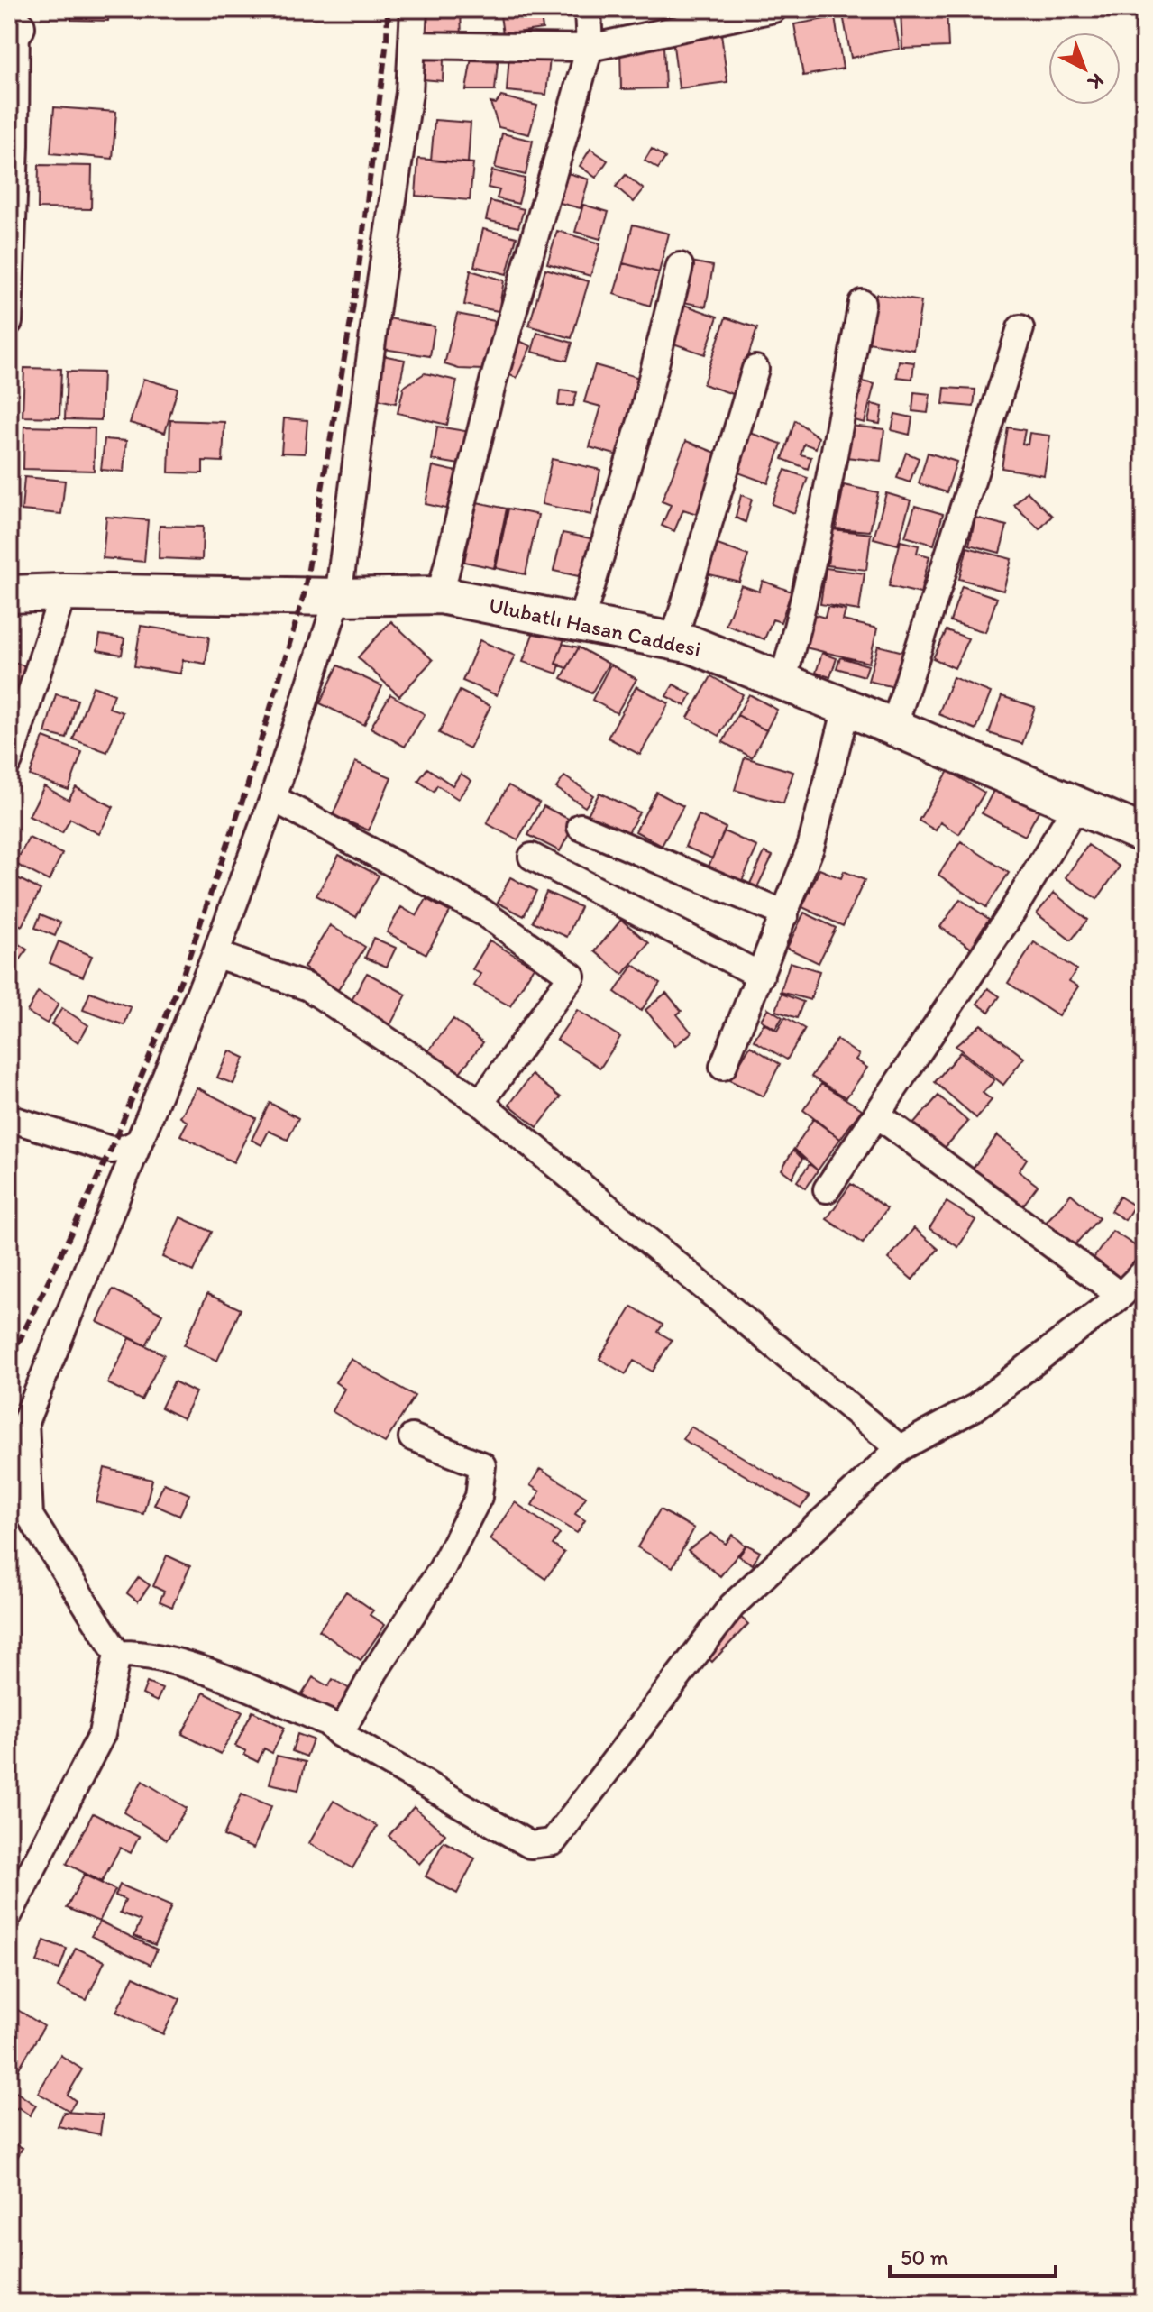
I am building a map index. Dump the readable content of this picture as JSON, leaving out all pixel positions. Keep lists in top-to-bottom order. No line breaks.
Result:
{"streets":{"street":["Ulubatlı Hasan Caddesi"]},"scale_bar":"50 m","north":"bottom right"}
